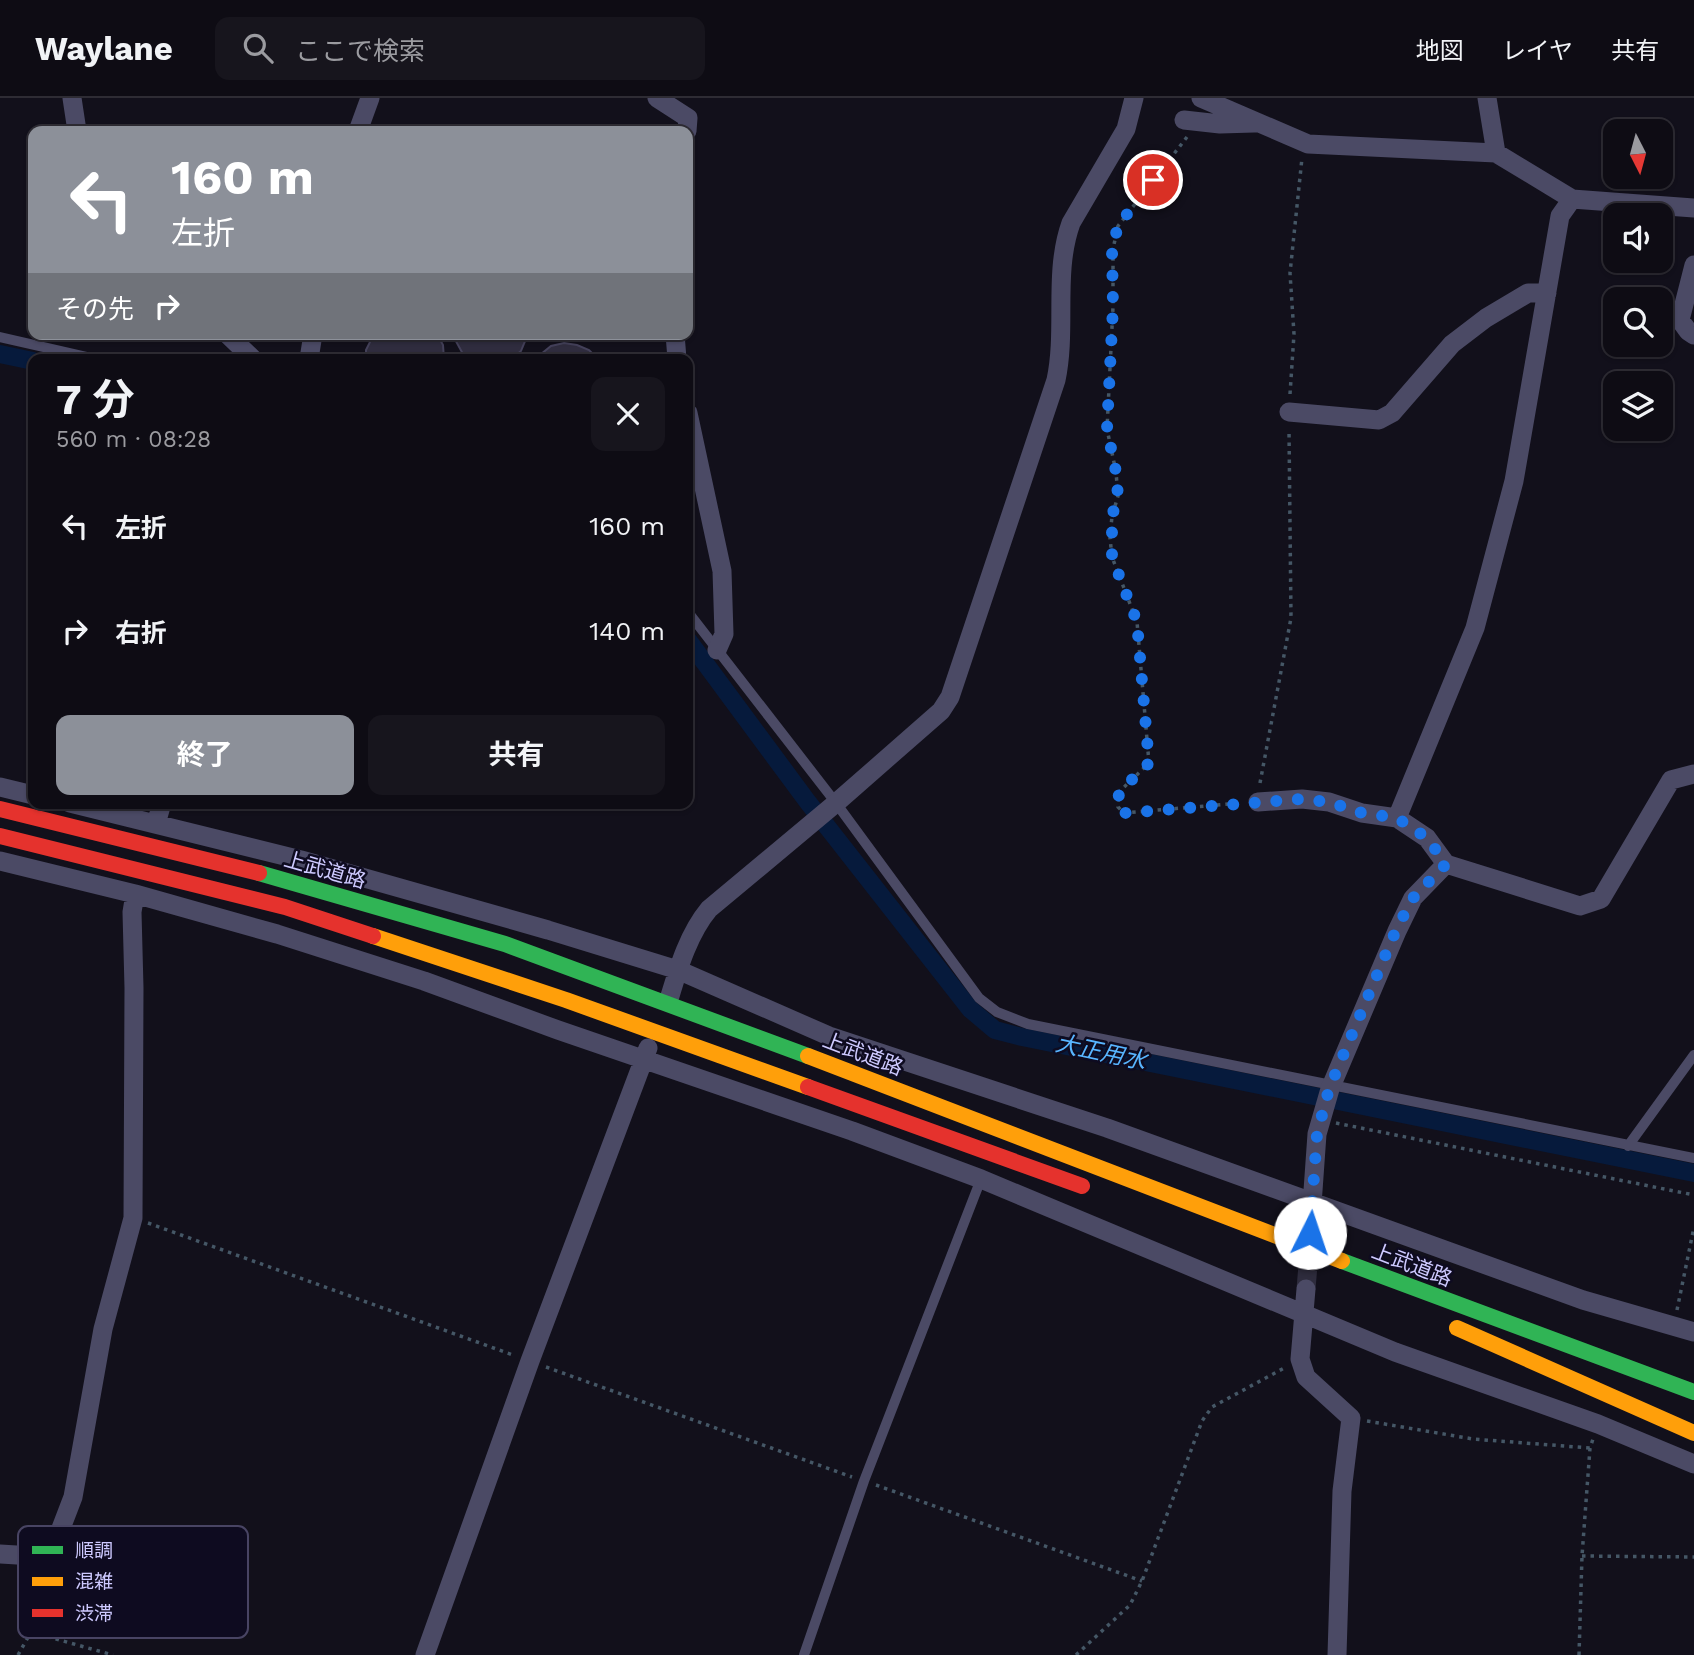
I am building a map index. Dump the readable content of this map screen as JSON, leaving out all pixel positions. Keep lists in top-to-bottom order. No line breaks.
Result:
{"streets":{"highway":["上武道路"]},"water":["大正用水"],"legend":["順調","混雑","渋滞"],"north":"bottom","page":{"header":"Waylane","search":"ここで検索","nav":["地図","レイヤ","共有"],"turn":["160 m","左折"],"then":"その先","heading":["7 分","560 m · 08:28"],"list":[{"name":"左折","value":"160 m"},{"name":"右折","value":"140 m"}],"buttons":["終了","共有"]}}
